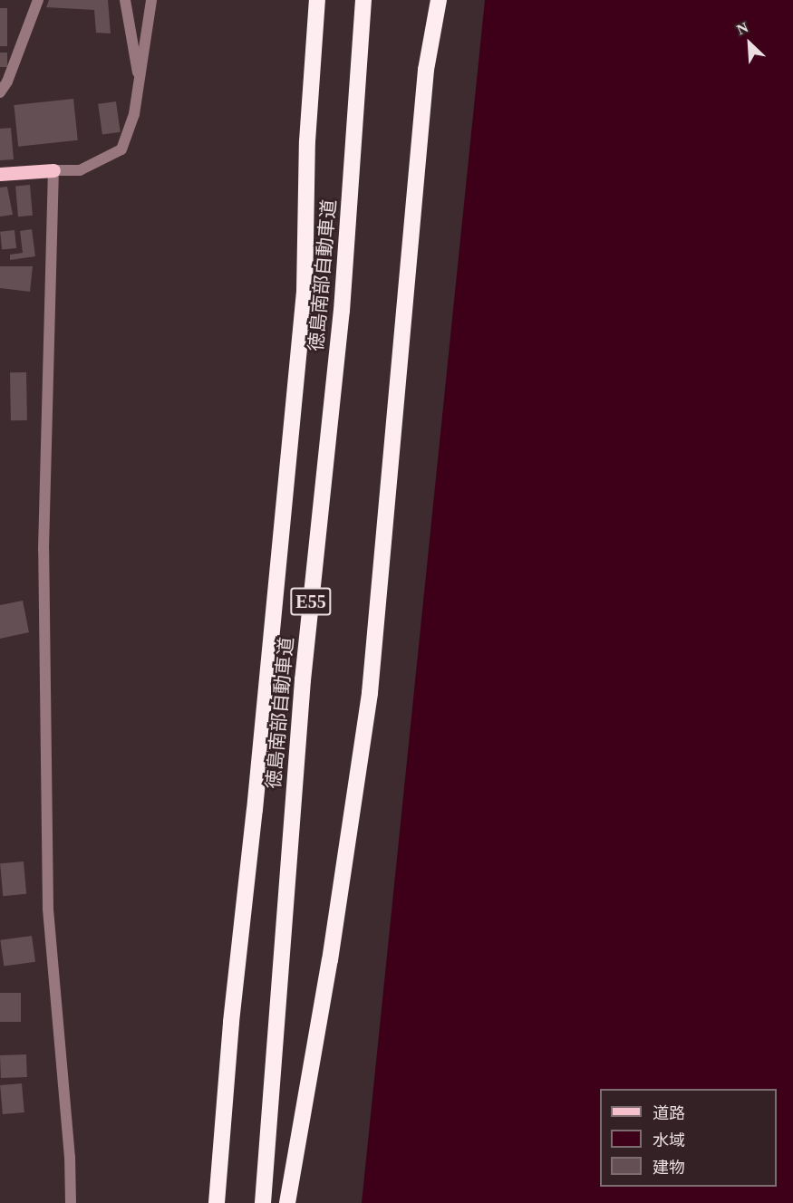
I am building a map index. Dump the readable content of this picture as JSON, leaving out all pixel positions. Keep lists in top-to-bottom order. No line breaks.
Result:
{"streets":{"highway":["徳島南部自動車道","E55"]},"legend":["道路","水域","建物"],"north":"top left"}
